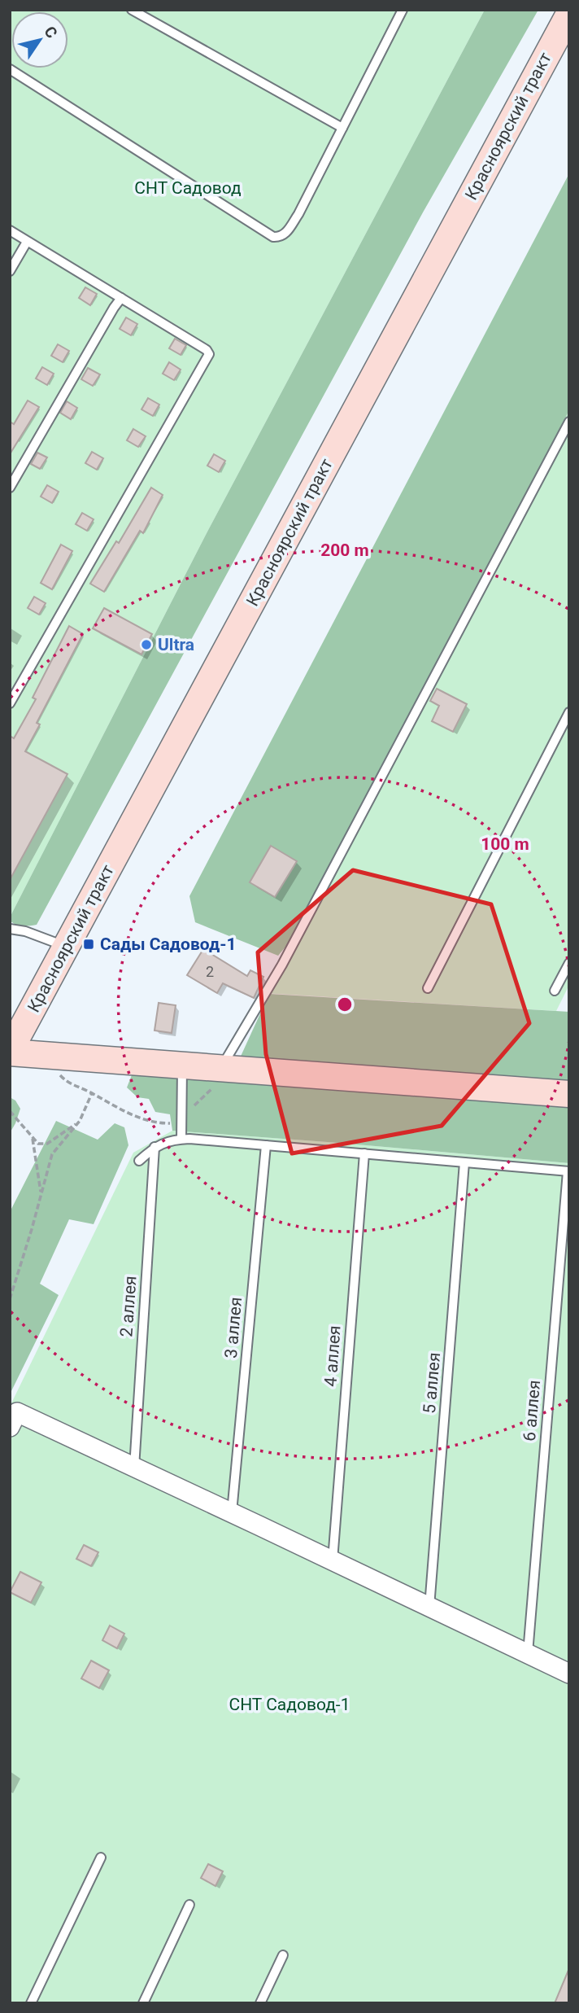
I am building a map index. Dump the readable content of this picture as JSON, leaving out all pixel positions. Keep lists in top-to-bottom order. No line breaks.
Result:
{"streets":{"main road":["Красноярский тракт"],"lane":["2 аллея","3 аллея","4 аллея","5 аллея","6 аллея"]},"parks":["СНТ Садовод","СНТ Садовод-1"],"places":{"other":["Ultra"],"transit":["Сады Садовод-1"]},"house_numbers":["2"],"north":"top right","rings":["200 m","100 m"]}
